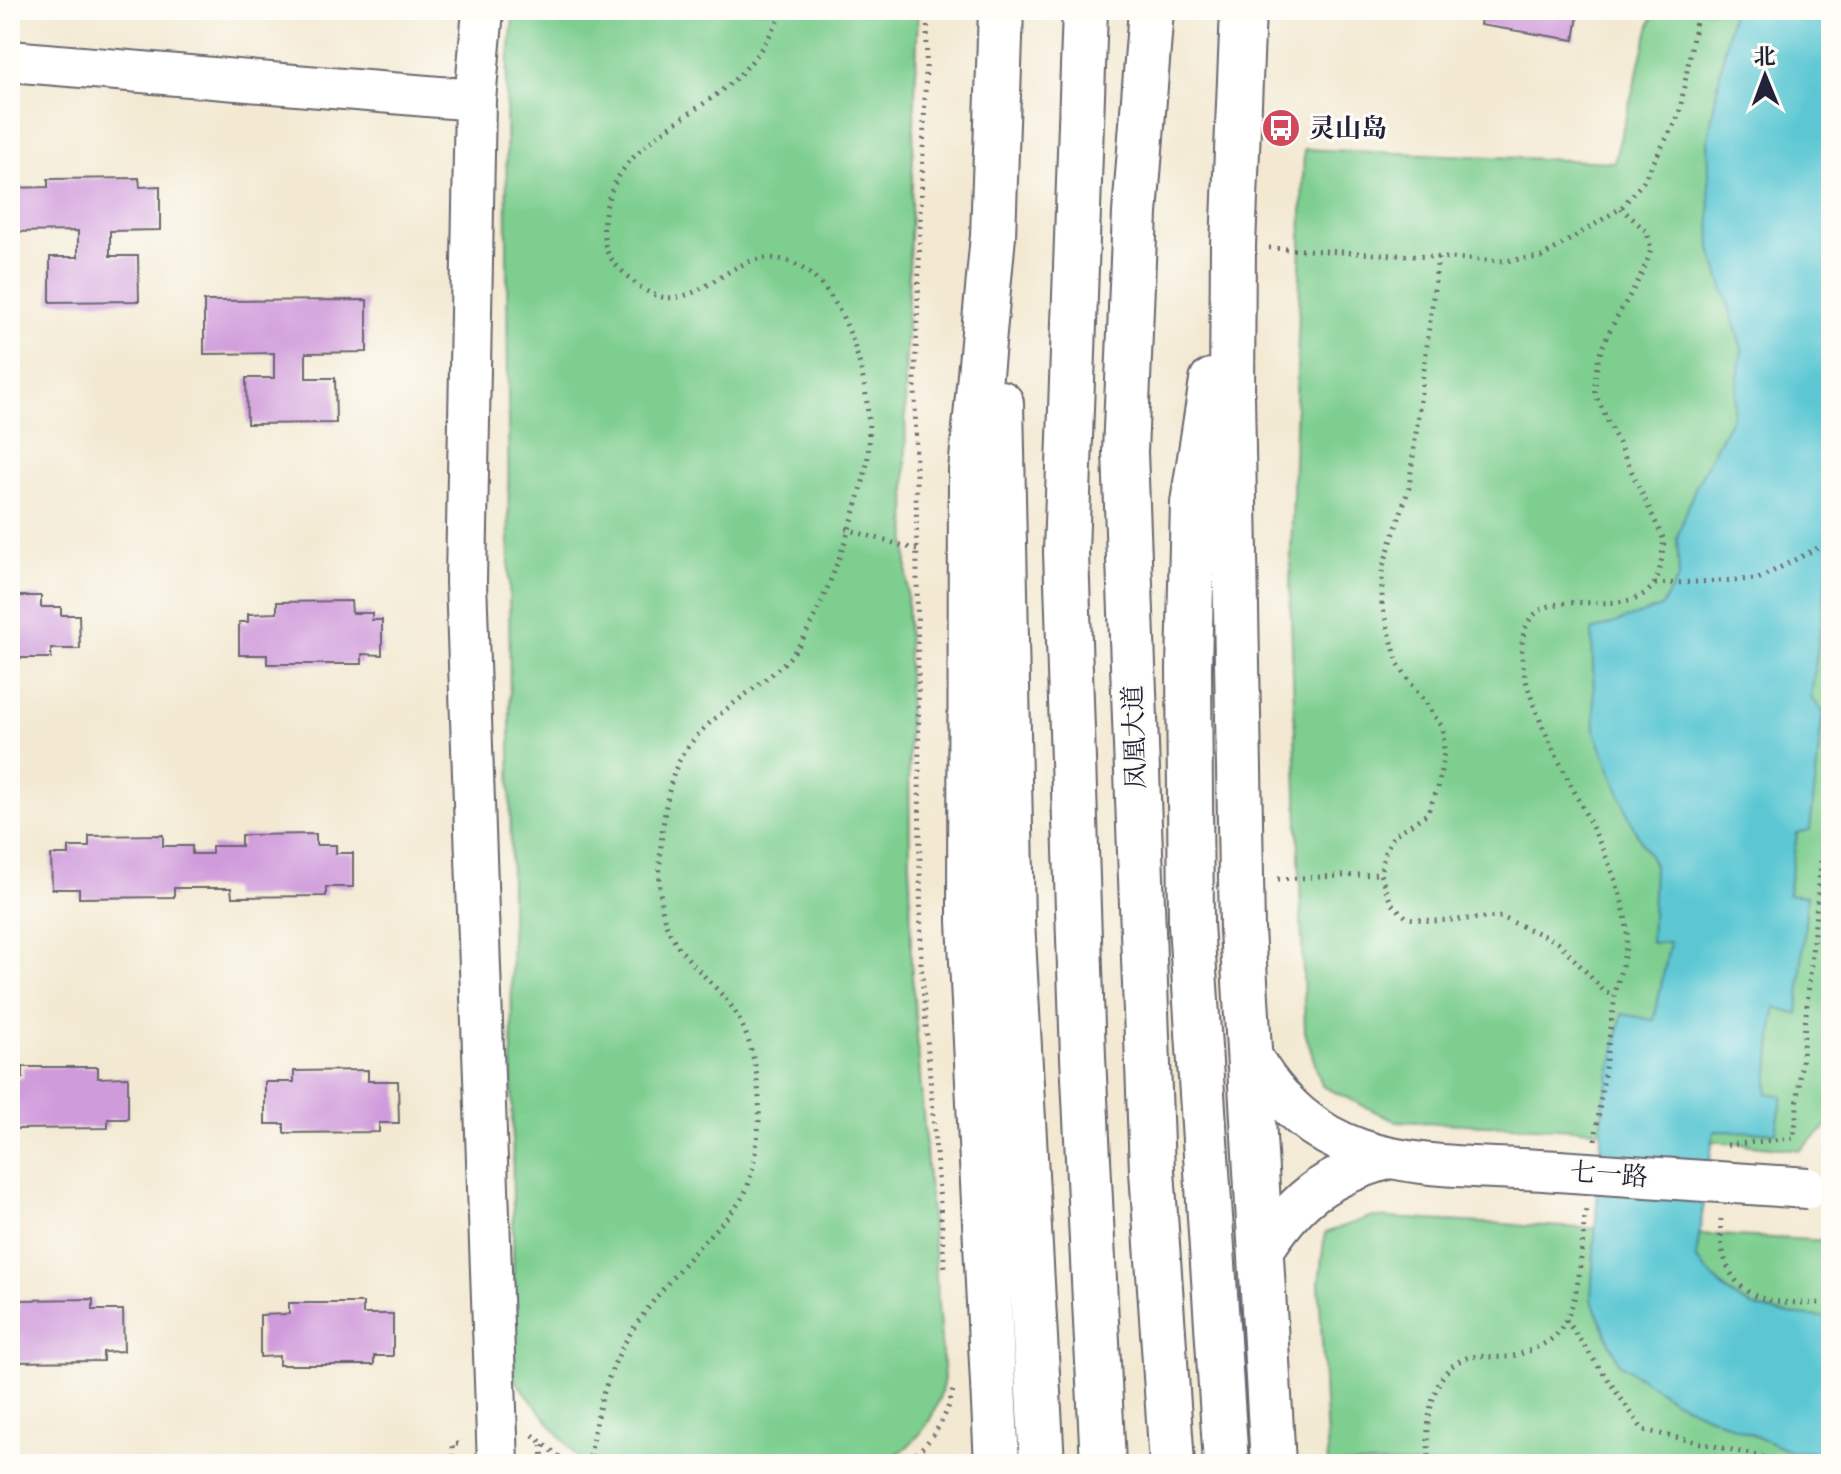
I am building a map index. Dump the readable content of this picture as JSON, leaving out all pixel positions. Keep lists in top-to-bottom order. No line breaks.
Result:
{"streets":{"main road":["凤凰大道"],"street":["七一路"]},"places":{"bus stop":["灵山岛"]},"north":"top"}
